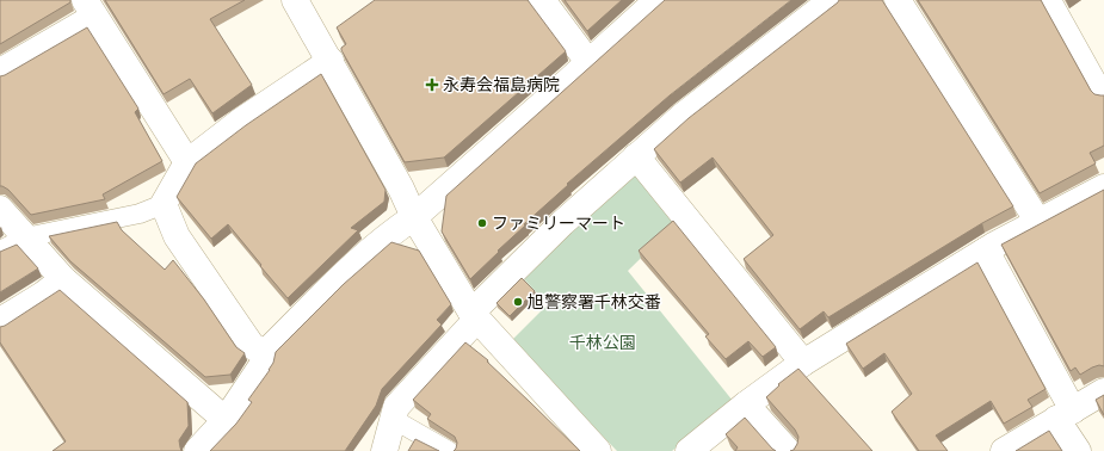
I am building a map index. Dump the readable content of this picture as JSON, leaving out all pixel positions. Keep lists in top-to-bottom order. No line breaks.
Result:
{"parks":["千林公園"],"places":{"health":["永寿会福島病院"],"other":["ファミリーマート","旭警察署千林交番"]}}
